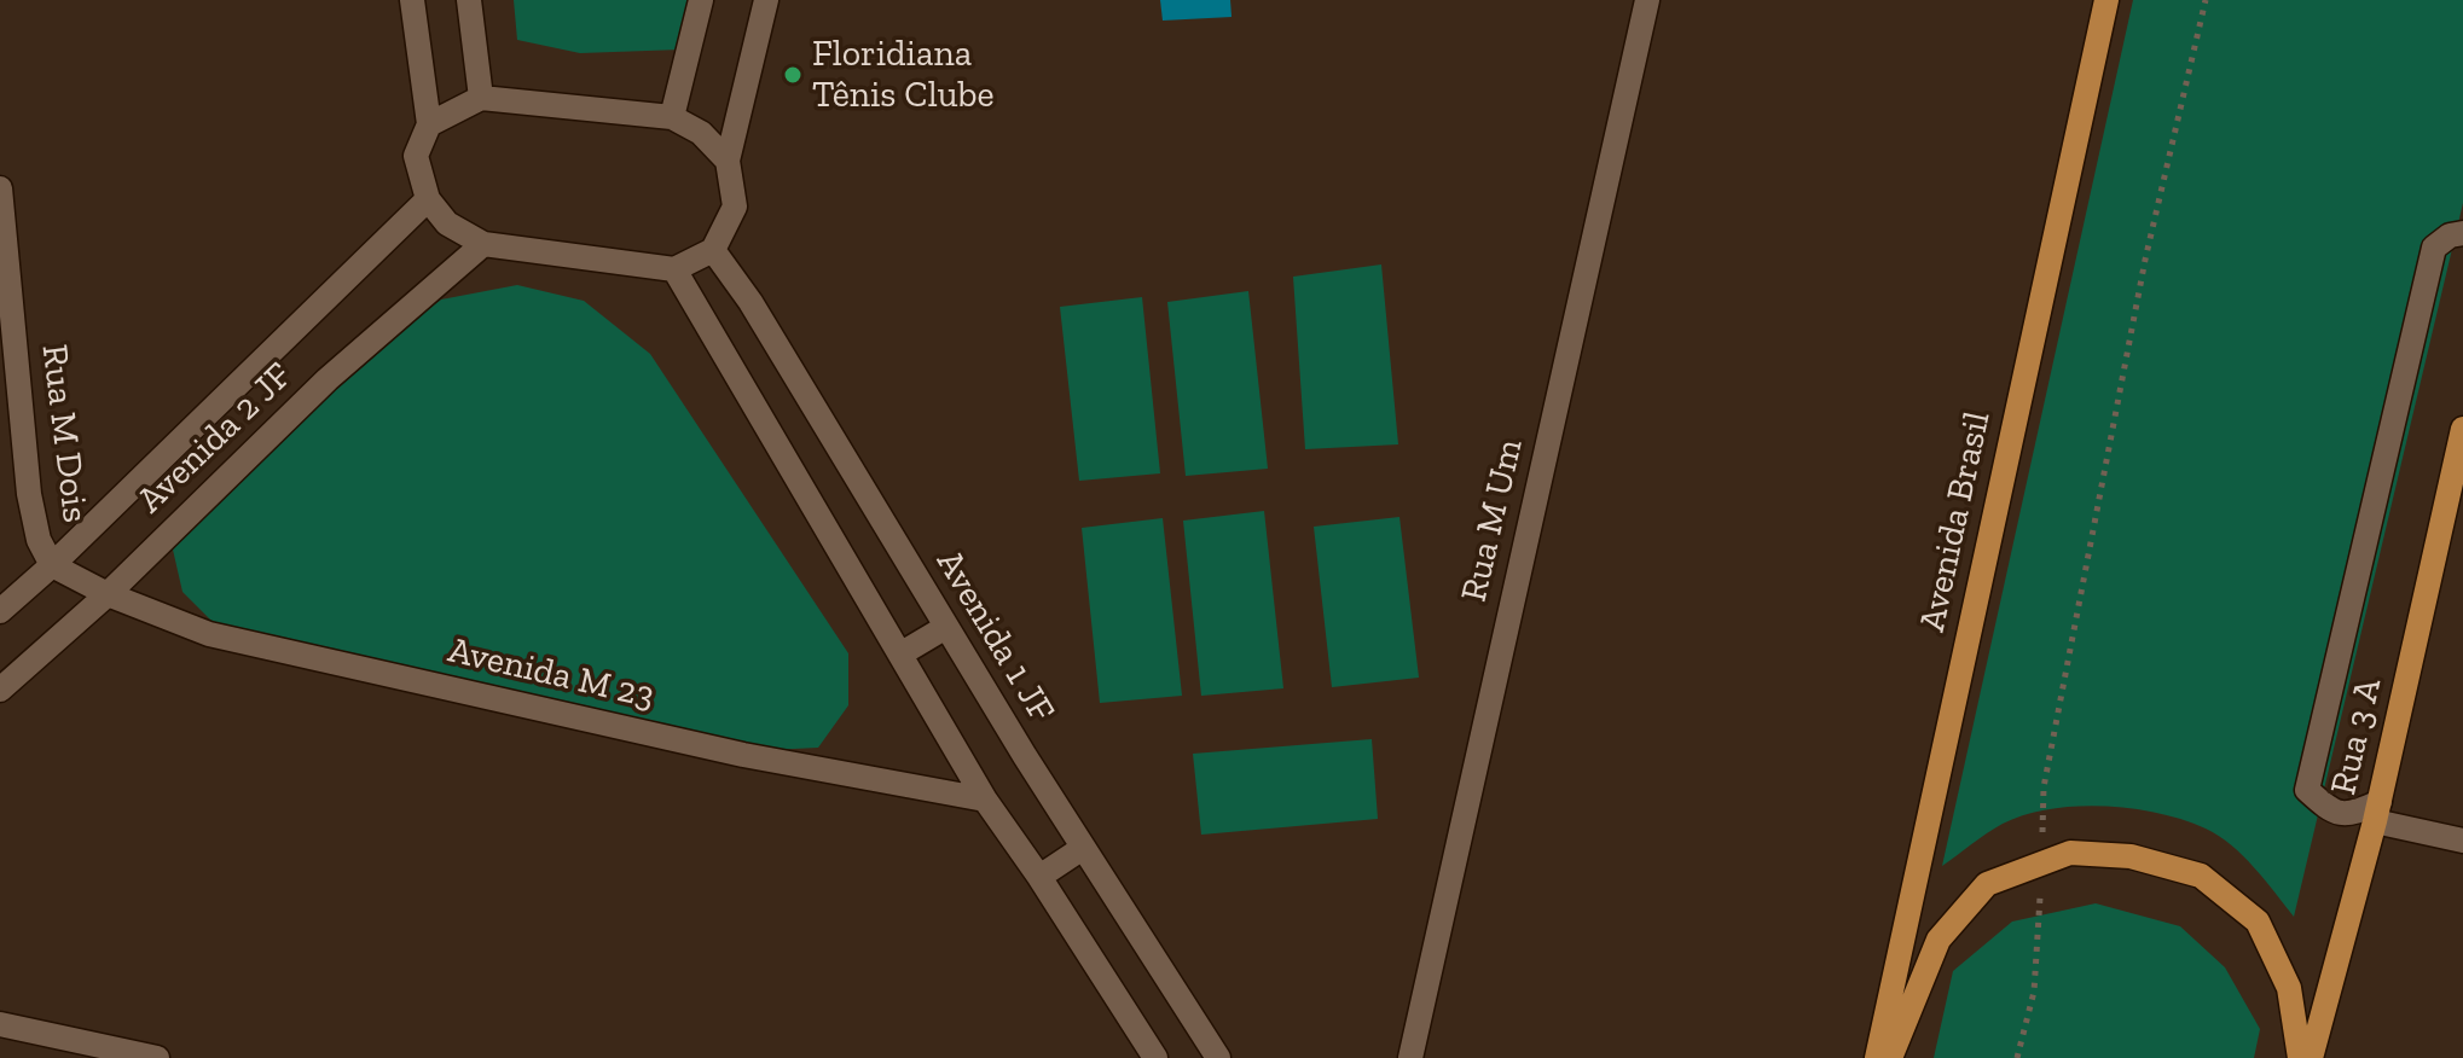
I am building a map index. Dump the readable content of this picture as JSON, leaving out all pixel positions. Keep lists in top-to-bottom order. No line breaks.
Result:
{"streets":{"main road":["Avenida Brasil","Rua 3 A"],"street":["Rua M Dois","Avenida 2 JF","Rua M Um","Avenida 1 JF","Avenida M 23"]},"crossings":[["Rua M Dois","Avenida 2 JF"],["Rua M Dois","Avenida M 23"],["Avenida 2 JF","Avenida M 23"]],"places":["Floridiana Tênis Clube"]}
